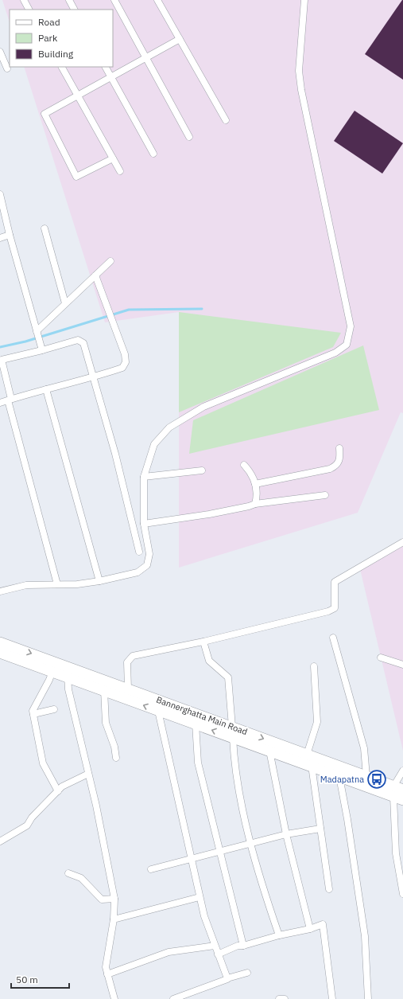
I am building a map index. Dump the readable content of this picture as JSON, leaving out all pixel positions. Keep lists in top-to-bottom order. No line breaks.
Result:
{"streets":{"main road":["Bannerghatta Main Road"]},"places":{"bus stop":["Madapatna"]},"legend":["Road","Park","Building"],"scale_bar":"50 m"}
